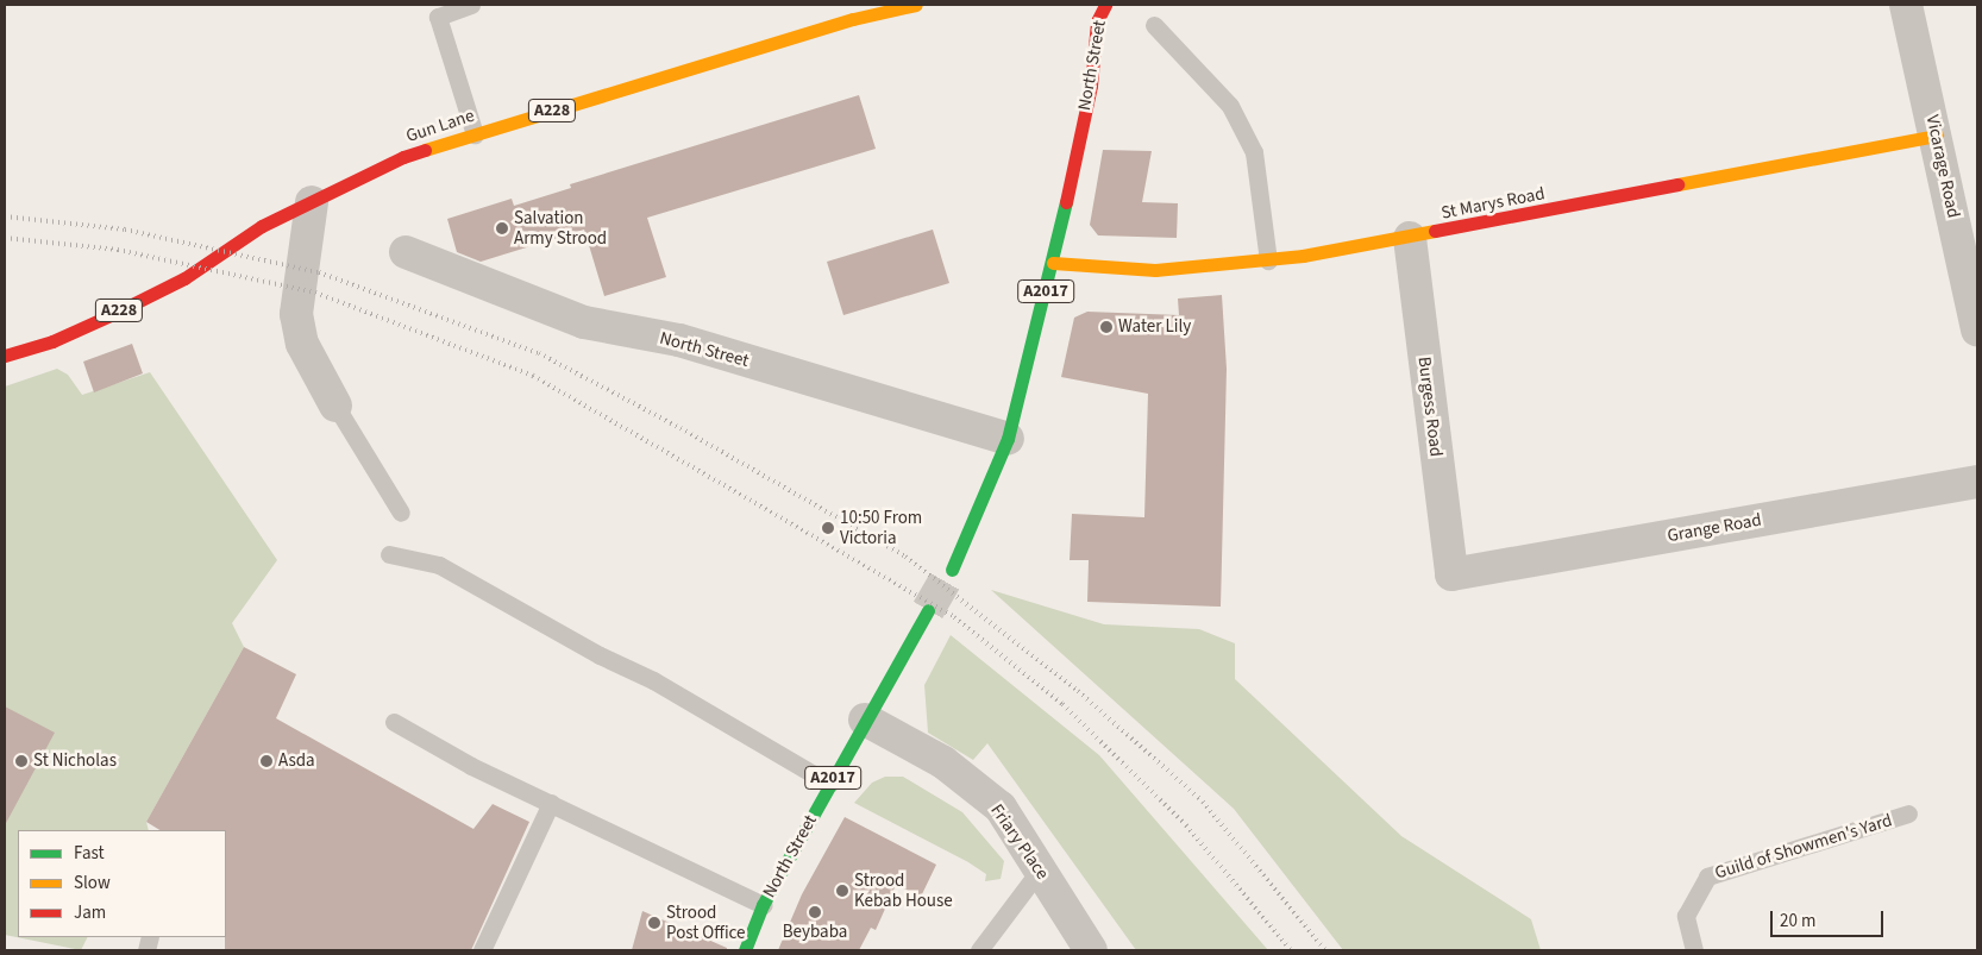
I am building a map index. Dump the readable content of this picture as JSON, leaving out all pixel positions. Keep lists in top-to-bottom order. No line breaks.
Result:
{"streets":{"main road":["North Street","A228","Gun Lane","St Marys Road","A2017"],"street":["Vicarage Road","Burgess Road","Grange Road","Friary Place"],"lane":["Guild of Showmen's Yard"]},"crossings":[["North Street","St Marys Road"],["North Street","Friary Place"],["Vicarage Road","St Marys Road"],["St Marys Road","Burgess Road"],["Burgess Road","Grange Road"]],"places":["Salvation Army Strood","Water Lily","10:50 From Victoria","St Nicholas","Asda","Strood Kebab House","Beybaba","Strood Post Office"],"legend":["Fast","Slow","Jam"],"scale_bar":"20 m"}
